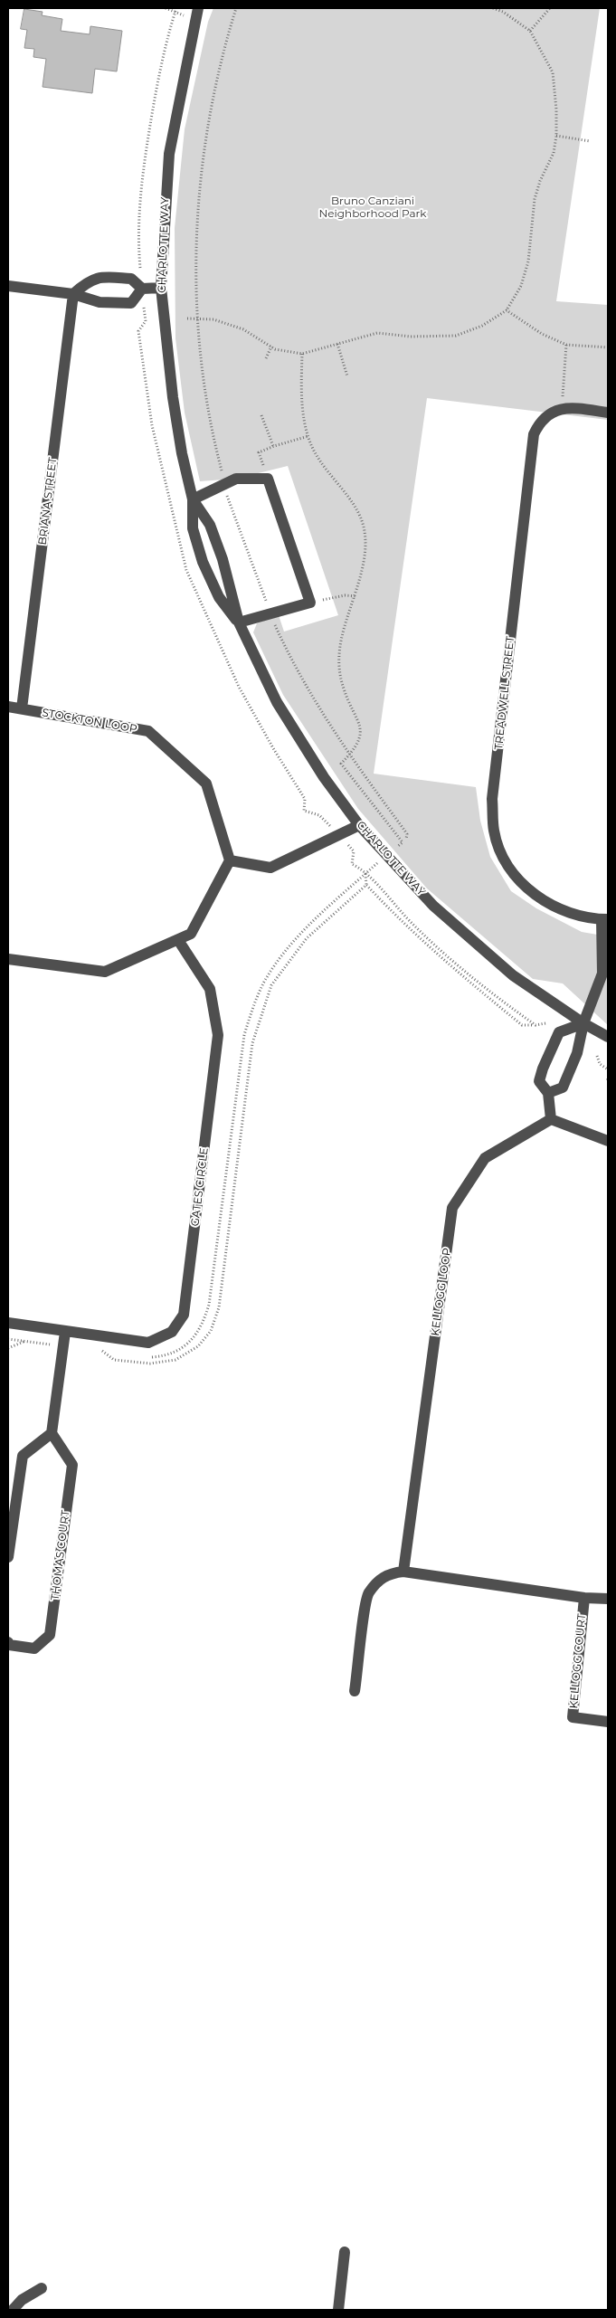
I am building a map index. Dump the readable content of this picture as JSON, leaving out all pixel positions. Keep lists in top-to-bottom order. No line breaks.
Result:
{"streets":{"street":["CHARLOTTE WAY","BRIANA STREET","TREADWELL STREET","STOCKTON LOOP","GATES CIRCLE","KELLOGG LOOP","THOMAS COURT","KELLOGG COURT"]},"crossings":[["BRIANA STREET","STOCKTON LOOP"]],"parks":["Bruno Canziani Neighborhood Park"]}
